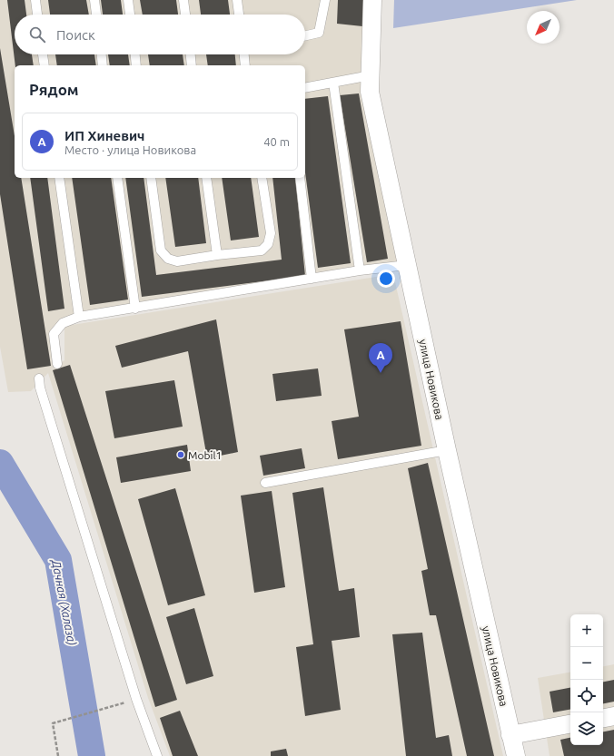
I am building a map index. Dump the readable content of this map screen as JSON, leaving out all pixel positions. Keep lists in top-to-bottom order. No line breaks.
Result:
{"streets":{"street":["улица Новикова"]},"water":["Дачная (Халаза)"],"places":["Mobil1"],"north":"bottom left","page":{"search":"Поиск","heading":"Рядом","list":[{"mark":"A","name":"ИП Хиневич","note":"Место · улица Новикова","value":"40 m"}],"pins":"A","map_buttons":["+","−"]}}
